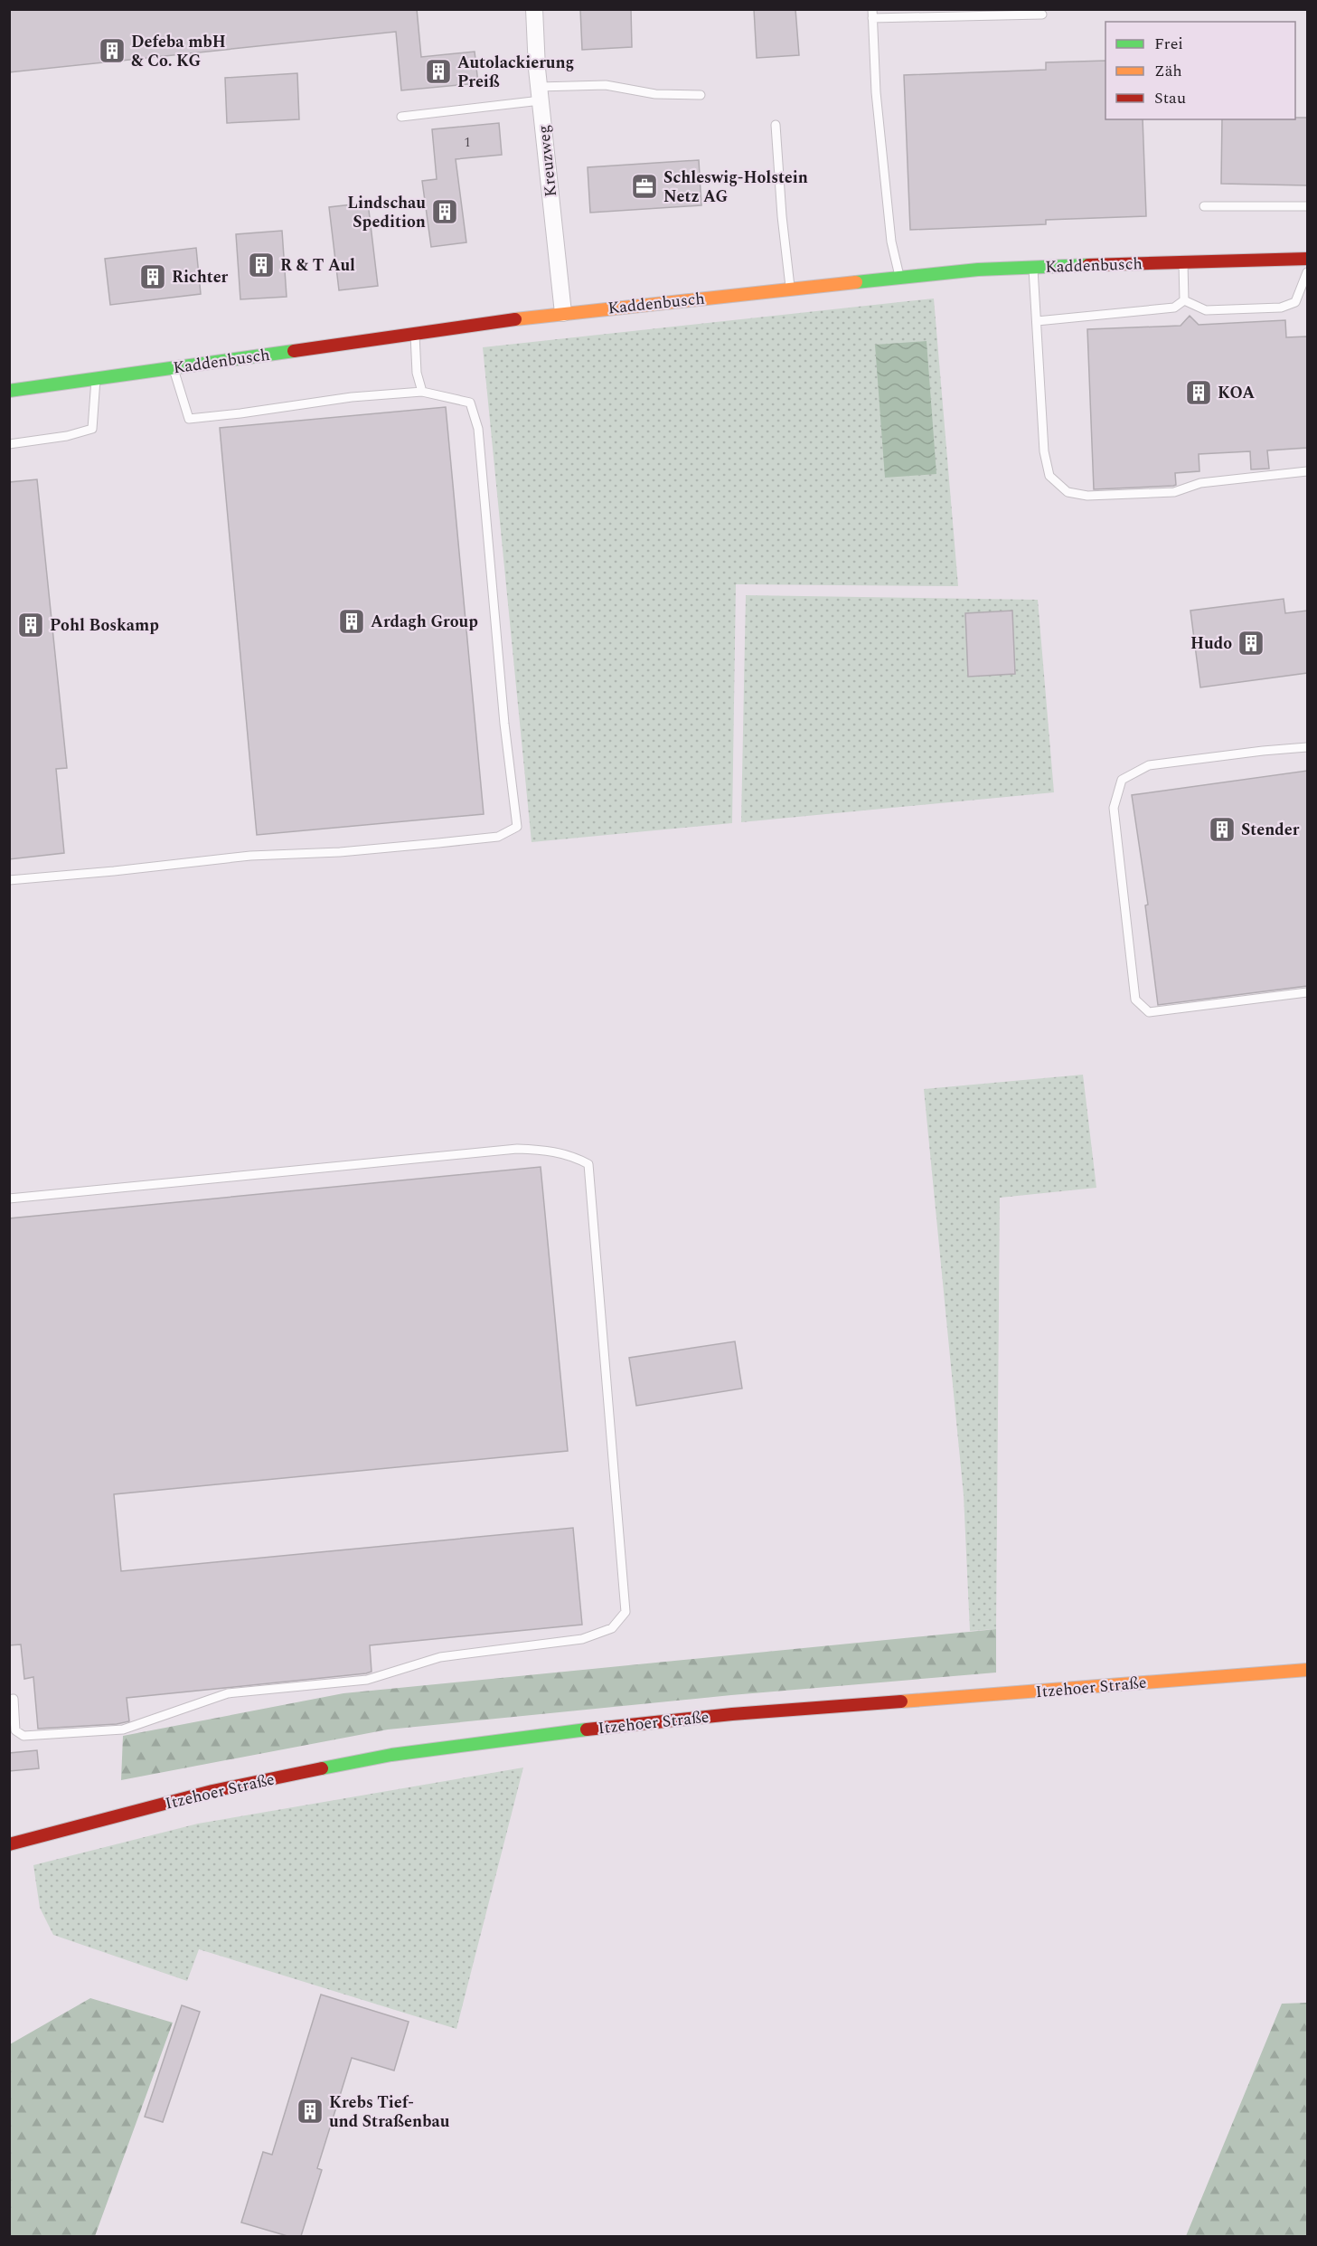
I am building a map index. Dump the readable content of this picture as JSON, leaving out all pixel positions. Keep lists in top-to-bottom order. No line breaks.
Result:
{"streets":{"street":["Kreuzweg","Kaddenbusch","Itzehoer Straße"]},"crossings":[["Kreuzweg","Kaddenbusch"]],"places":{"building":["Defeba mbH & Co. KG","Autolackierung Preiß","Lindschau Spedition","R & T Aul","Richter","KOA","Ardagh Group","Pohl Boskamp","Hudo","Stender","Krebs Tief- und Straßenbau"],"office":["Schleswig-Holstein Netz AG"]},"house_numbers":["1"],"legend":["Frei","Zäh","Stau"]}
